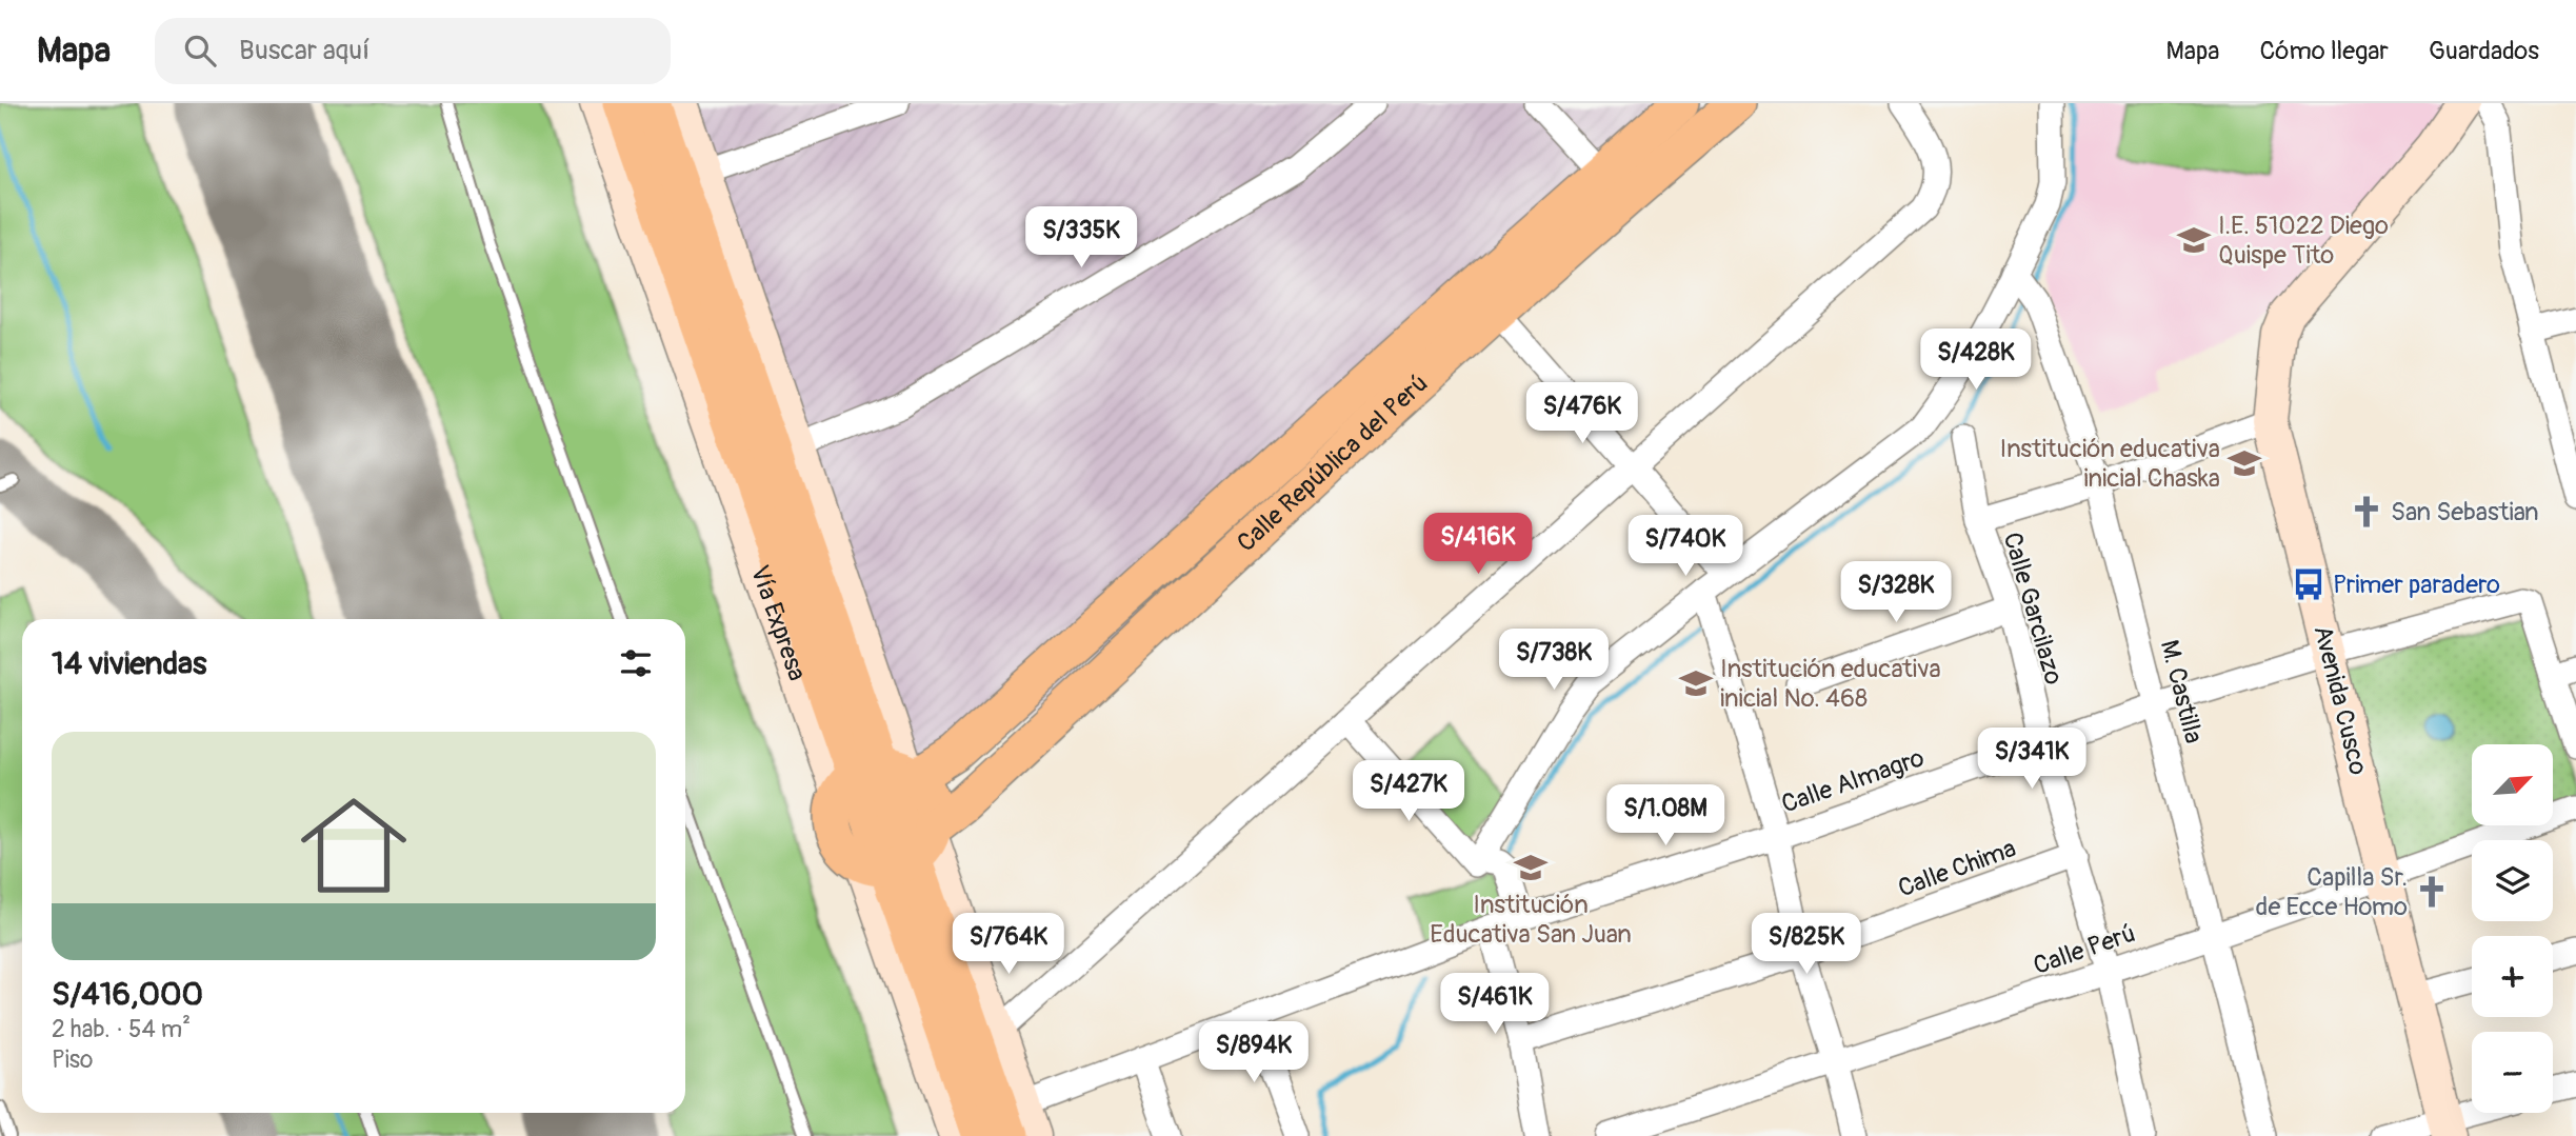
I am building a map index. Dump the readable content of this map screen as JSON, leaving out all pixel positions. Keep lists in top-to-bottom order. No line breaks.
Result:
{"streets":{"main road":["Calle República del Perú","Vía Expresa","Avenida Cusco"],"street":["Calle Garcilazo","M. Castilla","Calle Almagro","Calle Chima","Calle Perú"]},"crossings":[["Calle República del Perú","Vía Expresa"],["Calle Garcilazo","Calle Almagro"],["Calle Garcilazo","Calle Chima"],["Calle Garcilazo","Calle Perú"],["Vía Expresa","Calle Almagro"],["M. Castilla","Calle Almagro"],["M. Castilla","Calle Perú"],["Avenida Cusco","Calle Almagro"],["Avenida Cusco","Calle Perú"]],"places":{"school or university":["I.E. 51022 Diego Quispe Tito","Institución educativa inicial Chaska","Institución educativa inicial No. 468","Institución Educativa San Juan"],"church":["San Sebastian","Capilla Sr. de Ecce Homo"],"bus stop":["Primer paradero"]},"north":"top right","page":{"header":"Mapa","search":"Buscar aquí","nav":["Mapa","Cómo llegar","Guardados"],"price":["S/335K","S/428K","S/476K","S/416K","S/740K","S/328K","S/738K","S/341K","S/427K","S/1.08M","S/764K","S/825K","S/461K","S/894K"],"heading":"14 viviendas","list":[{"name":"S/416,000","note":"2 hab. · 54 m² · Piso"}],"map_buttons":["+","−"]}}
